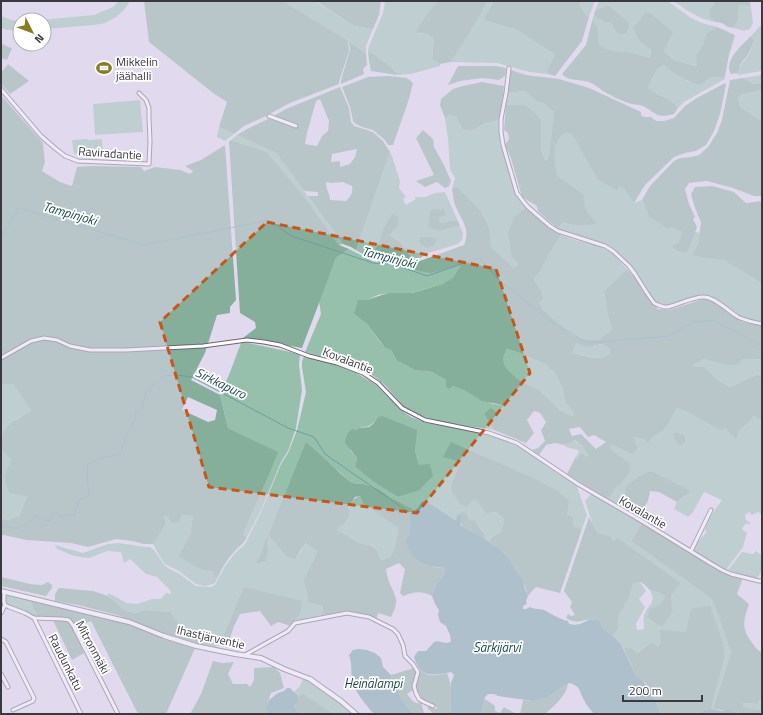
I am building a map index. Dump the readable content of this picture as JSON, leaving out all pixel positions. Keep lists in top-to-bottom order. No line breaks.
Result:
{"streets":{"street":["Raviradantie","Kovalantie","Ihastjärventie","Mitronmäki","Raudunkatu"]},"crossings":[["Mitronmäki","Raudunkatu"]],"water":["Tampinjoki","Sirkkapuro","Särkijärvi","Heinälampi"],"places":{"sports":["Mikkelin jäähalli"]},"scale_bar":"200 m","north":"bottom right"}
